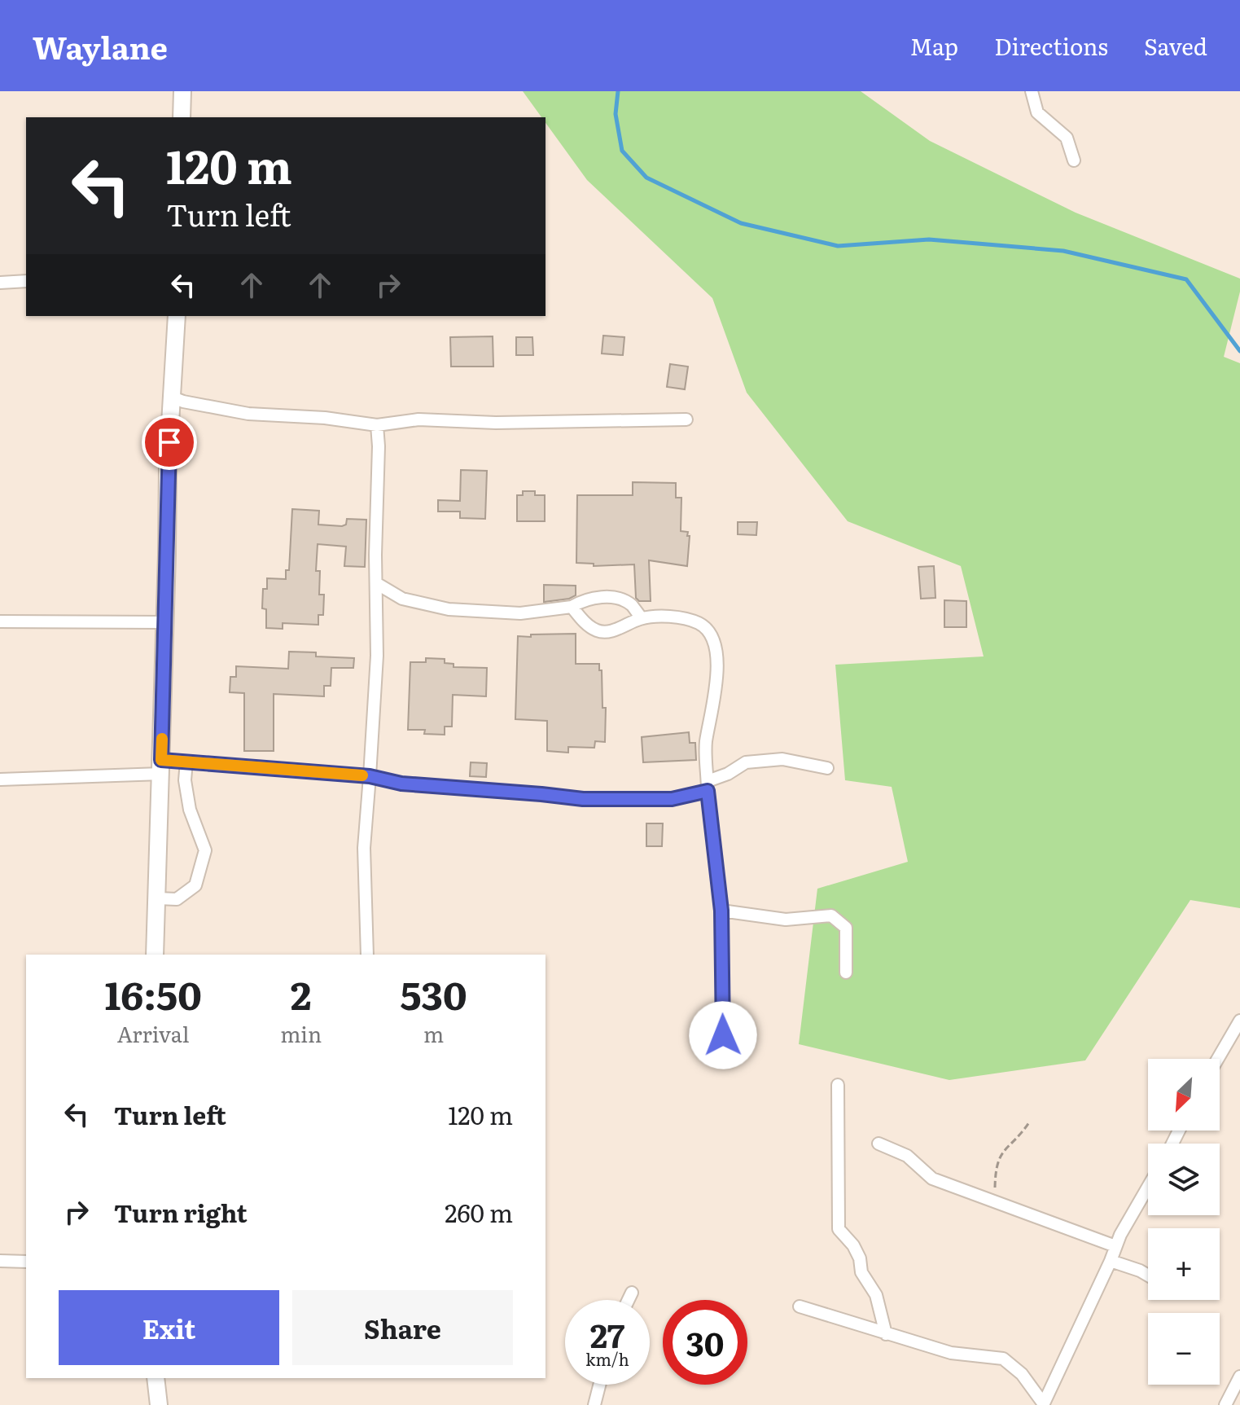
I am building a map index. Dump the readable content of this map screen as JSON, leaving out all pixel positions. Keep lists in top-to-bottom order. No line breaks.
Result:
{"north":"bottom left","page":{"header":"Waylane","nav":["Map","Directions","Saved"],"turn":["120 m","Turn left"],"eta":["16:50","Arrival","2","min","530","m"],"map_buttons":["+","−"],"list":[{"name":"Turn left","value":"120 m"},{"name":"Turn right","value":"260 m"}],"buttons":["Exit","Share"],"speed":"27 km/h","limit":"30"}}
